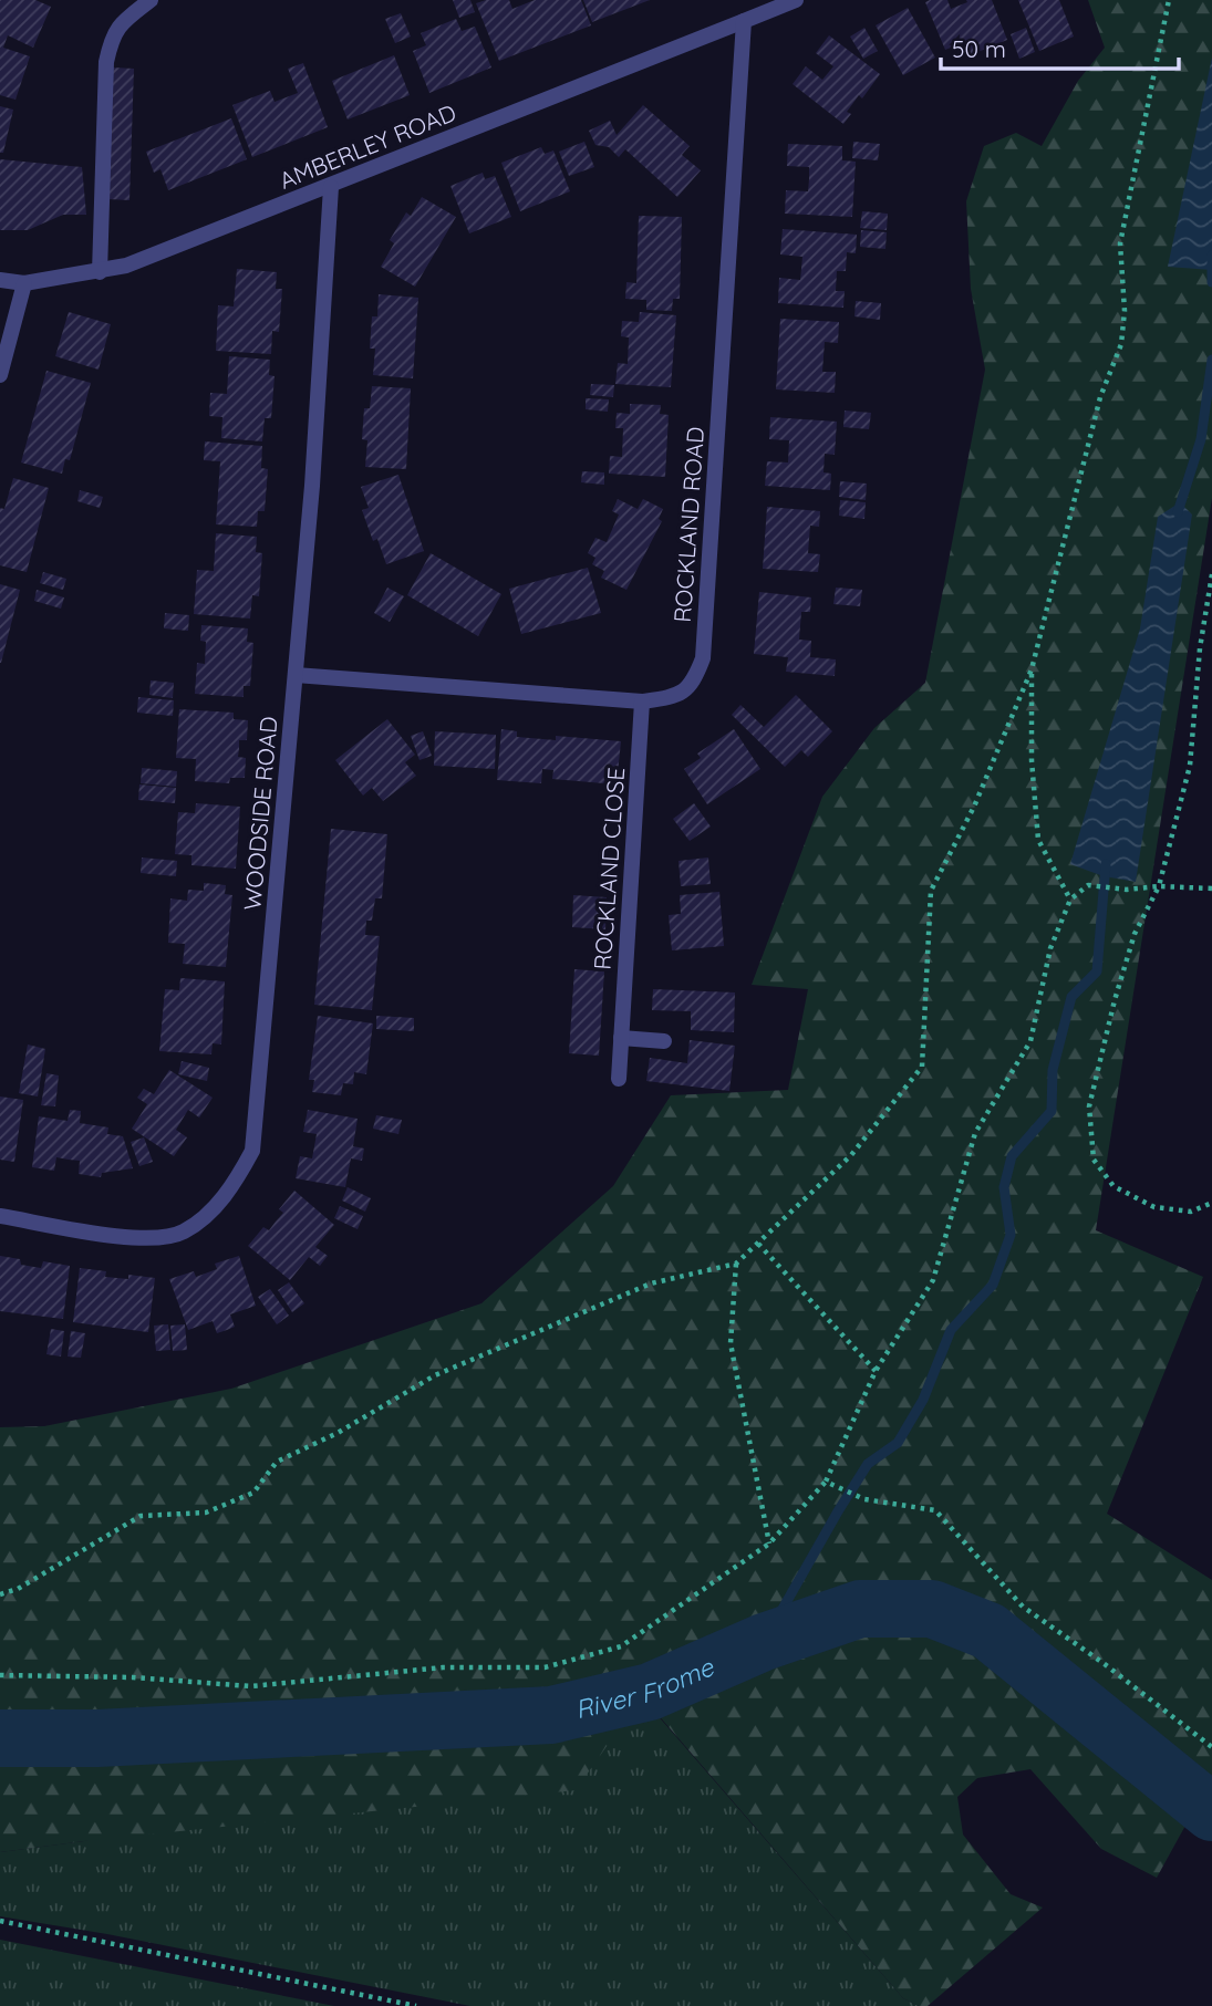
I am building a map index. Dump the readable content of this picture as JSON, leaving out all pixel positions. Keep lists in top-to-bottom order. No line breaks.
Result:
{"streets":{"street":["AMBERLEY ROAD","ROCKLAND ROAD","WOODSIDE ROAD","ROCKLAND CLOSE"]},"crossings":[["AMBERLEY ROAD","ROCKLAND ROAD"],["AMBERLEY ROAD","WOODSIDE ROAD"],["ROCKLAND ROAD","WOODSIDE ROAD"],["ROCKLAND ROAD","ROCKLAND CLOSE"]],"water":["River Frome"],"scale_bar":"50 m"}
